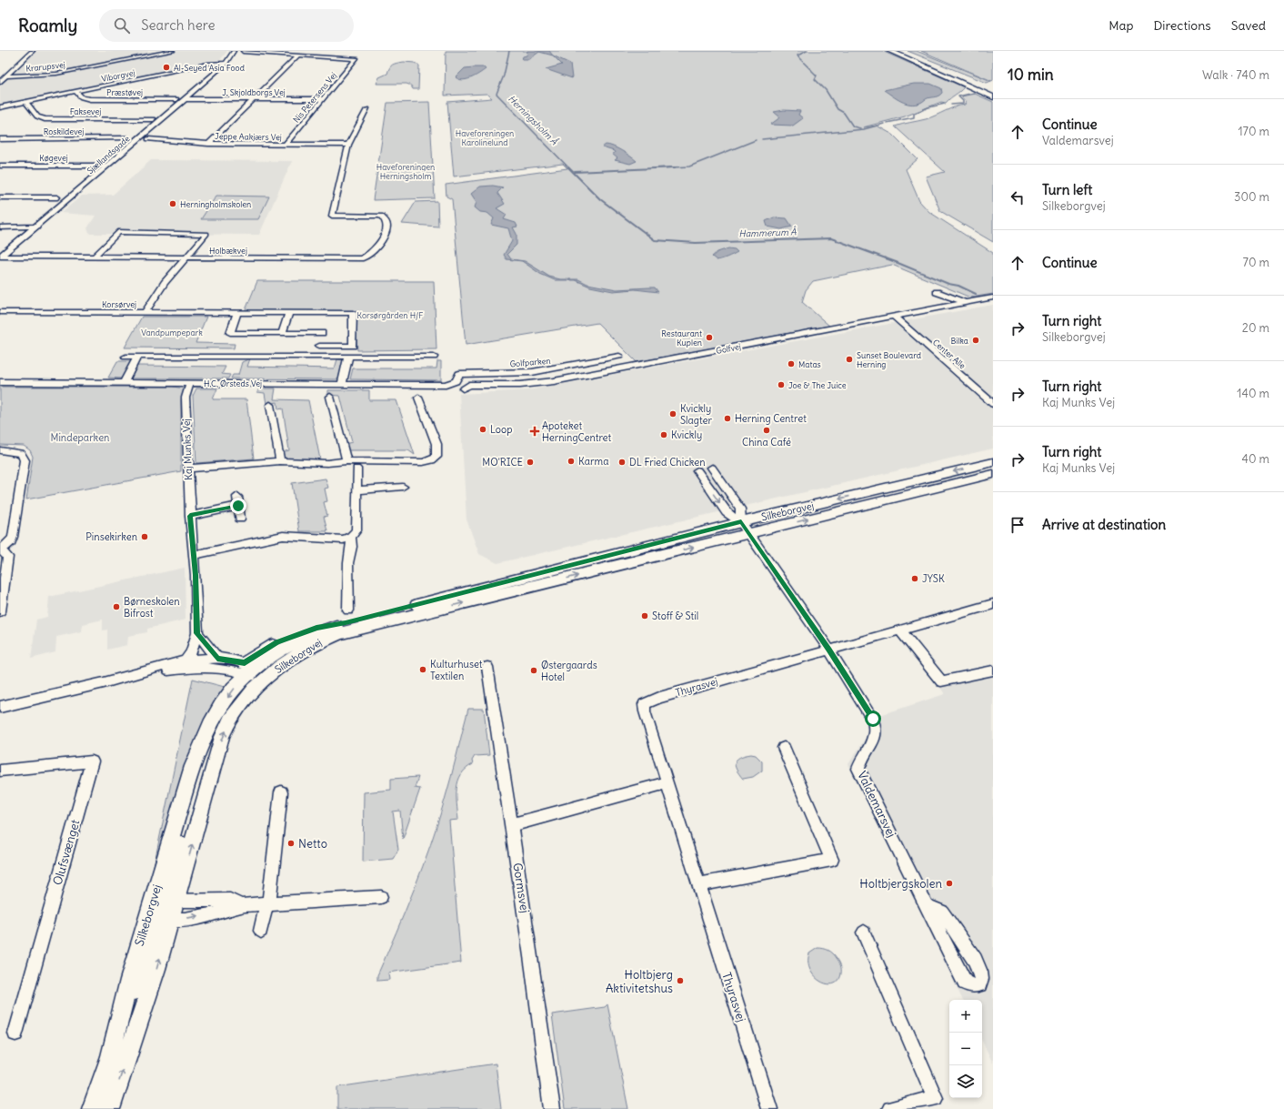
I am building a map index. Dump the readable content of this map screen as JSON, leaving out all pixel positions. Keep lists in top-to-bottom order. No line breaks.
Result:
{"streets":{"main road":["Silkeborgvej"],"street":["Krarupsvej","Viborgvej","Præstøvej","J. Skjoldborgs Vej","Nis Petersens Vej","Faksevej","Roskildevej","Jeppe Aakjærs Vej","Sjællandsgade","Køgevej","Holbækvej","Korsørvej","Golfvej","Center Alle","Golfparken","H.C. Ørsteds Vej","Kaj Munks Vej","Thyrasvej","Valdemarsvej","Olufsvænget","Gormsvej"]},"crossings":[["Viborgvej","Præstøvej"],["Viborgvej","Faksevej"],["Viborgvej","Sjællandsgade"],["J. Skjoldborgs Vej","Nis Petersens Vej"],["J. Skjoldborgs Vej","Sjællandsgade"],["Nis Petersens Vej","Jeppe Aakjærs Vej"],["Jeppe Aakjærs Vej","Holbækvej"],["Sjællandsgade","Køgevej"],["Sjællandsgade","Holbækvej"],["Golfvej","Center Alle"],["Golfparken","H.C. Ørsteds Vej"],["H.C. Ørsteds Vej","Kaj Munks Vej"],["Silkeborgvej","Valdemarsvej"],["Thyrasvej","Valdemarsvej"]],"water":["Herningsholm Å","Hammerum Å"],"parks":["Haveforeningen Karolinelund","Haveforeningen Herningsholm","Korsørgården H/F","Vandpumpepark","Mindeparken"],"places":{"other":["Al-Seyed Asia Food","Herningholmskolen","Restaurant Kuplen","Bilka","Sunset Boulevard Herning","Matas","Joe & The Juice","Kvickly Slagter","Herning Centret","Loop","China Café","Kvickly","Karma","MO'RICE","DL Fried Chicken","Pinsekirken","JYSK","Børneskolen Bifrost","Stoff & Stil","Kulturhuset Textilen","Østergaards Hotel","Netto","Holtbjergskolen","Holtbjerg Aktivitetshus"],"health":["Apoteket HerningCentret"]},"page":{"header":"Roamly","search":"Search here","nav":["Map","Directions","Saved"],"heading":["10 min","Walk · 740 m"],"list":[["Continue","Valdemarsvej","170 m"],["Turn left","Silkeborgvej","300 m"],["Continue","70 m"],["Turn right","Silkeborgvej","20 m"],["Turn right","Kaj Munks Vej","140 m"],["Turn right","Kaj Munks Vej","40 m"],"Arrive at destination"],"map_buttons":["+","−"]}}
